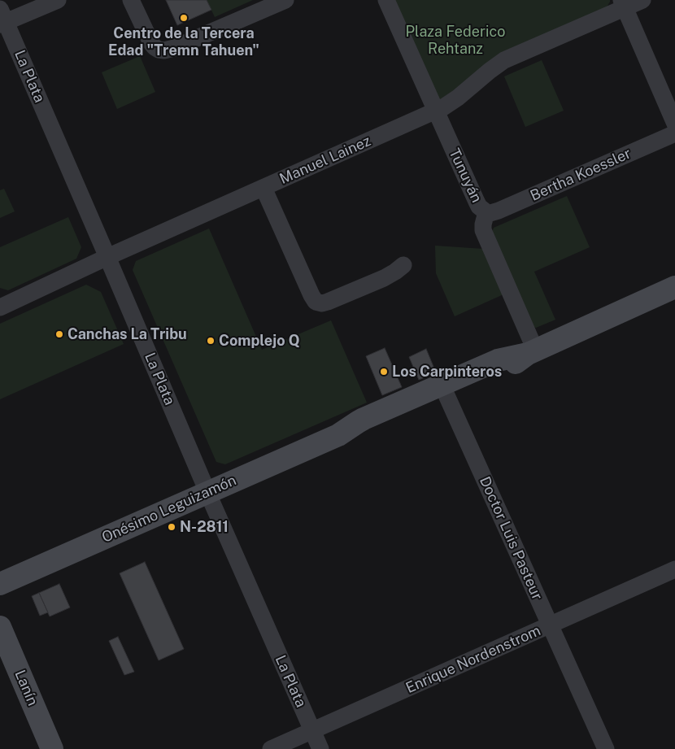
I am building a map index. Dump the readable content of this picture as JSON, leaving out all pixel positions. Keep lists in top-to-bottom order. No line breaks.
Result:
{"streets":{"street":["La Plata","Manuel Lainez","Bertha Koessler","Tunuyán","Onésimo Leguizamón","Doctor Luis Pasteur","Enrique Nordenstrom","Lanín"]},"crossings":[["La Plata","Manuel Lainez"],["La Plata","Onésimo Leguizamón"],["La Plata","Enrique Nordenstrom"],["Manuel Lainez","Tunuyán"],["Bertha Koessler","Tunuyán"],["Tunuyán","Onésimo Leguizamón"],["Onésimo Leguizamón","Doctor Luis Pasteur"],["Doctor Luis Pasteur","Enrique Nordenstrom"]],"parks":["Plaza Federico Rehtanz"],"places":["Centro de la Tercera Edad \"Tremn Tahuen\"","Canchas La Tribu","Complejo Q","Los Carpinteros","N-2811"]}
